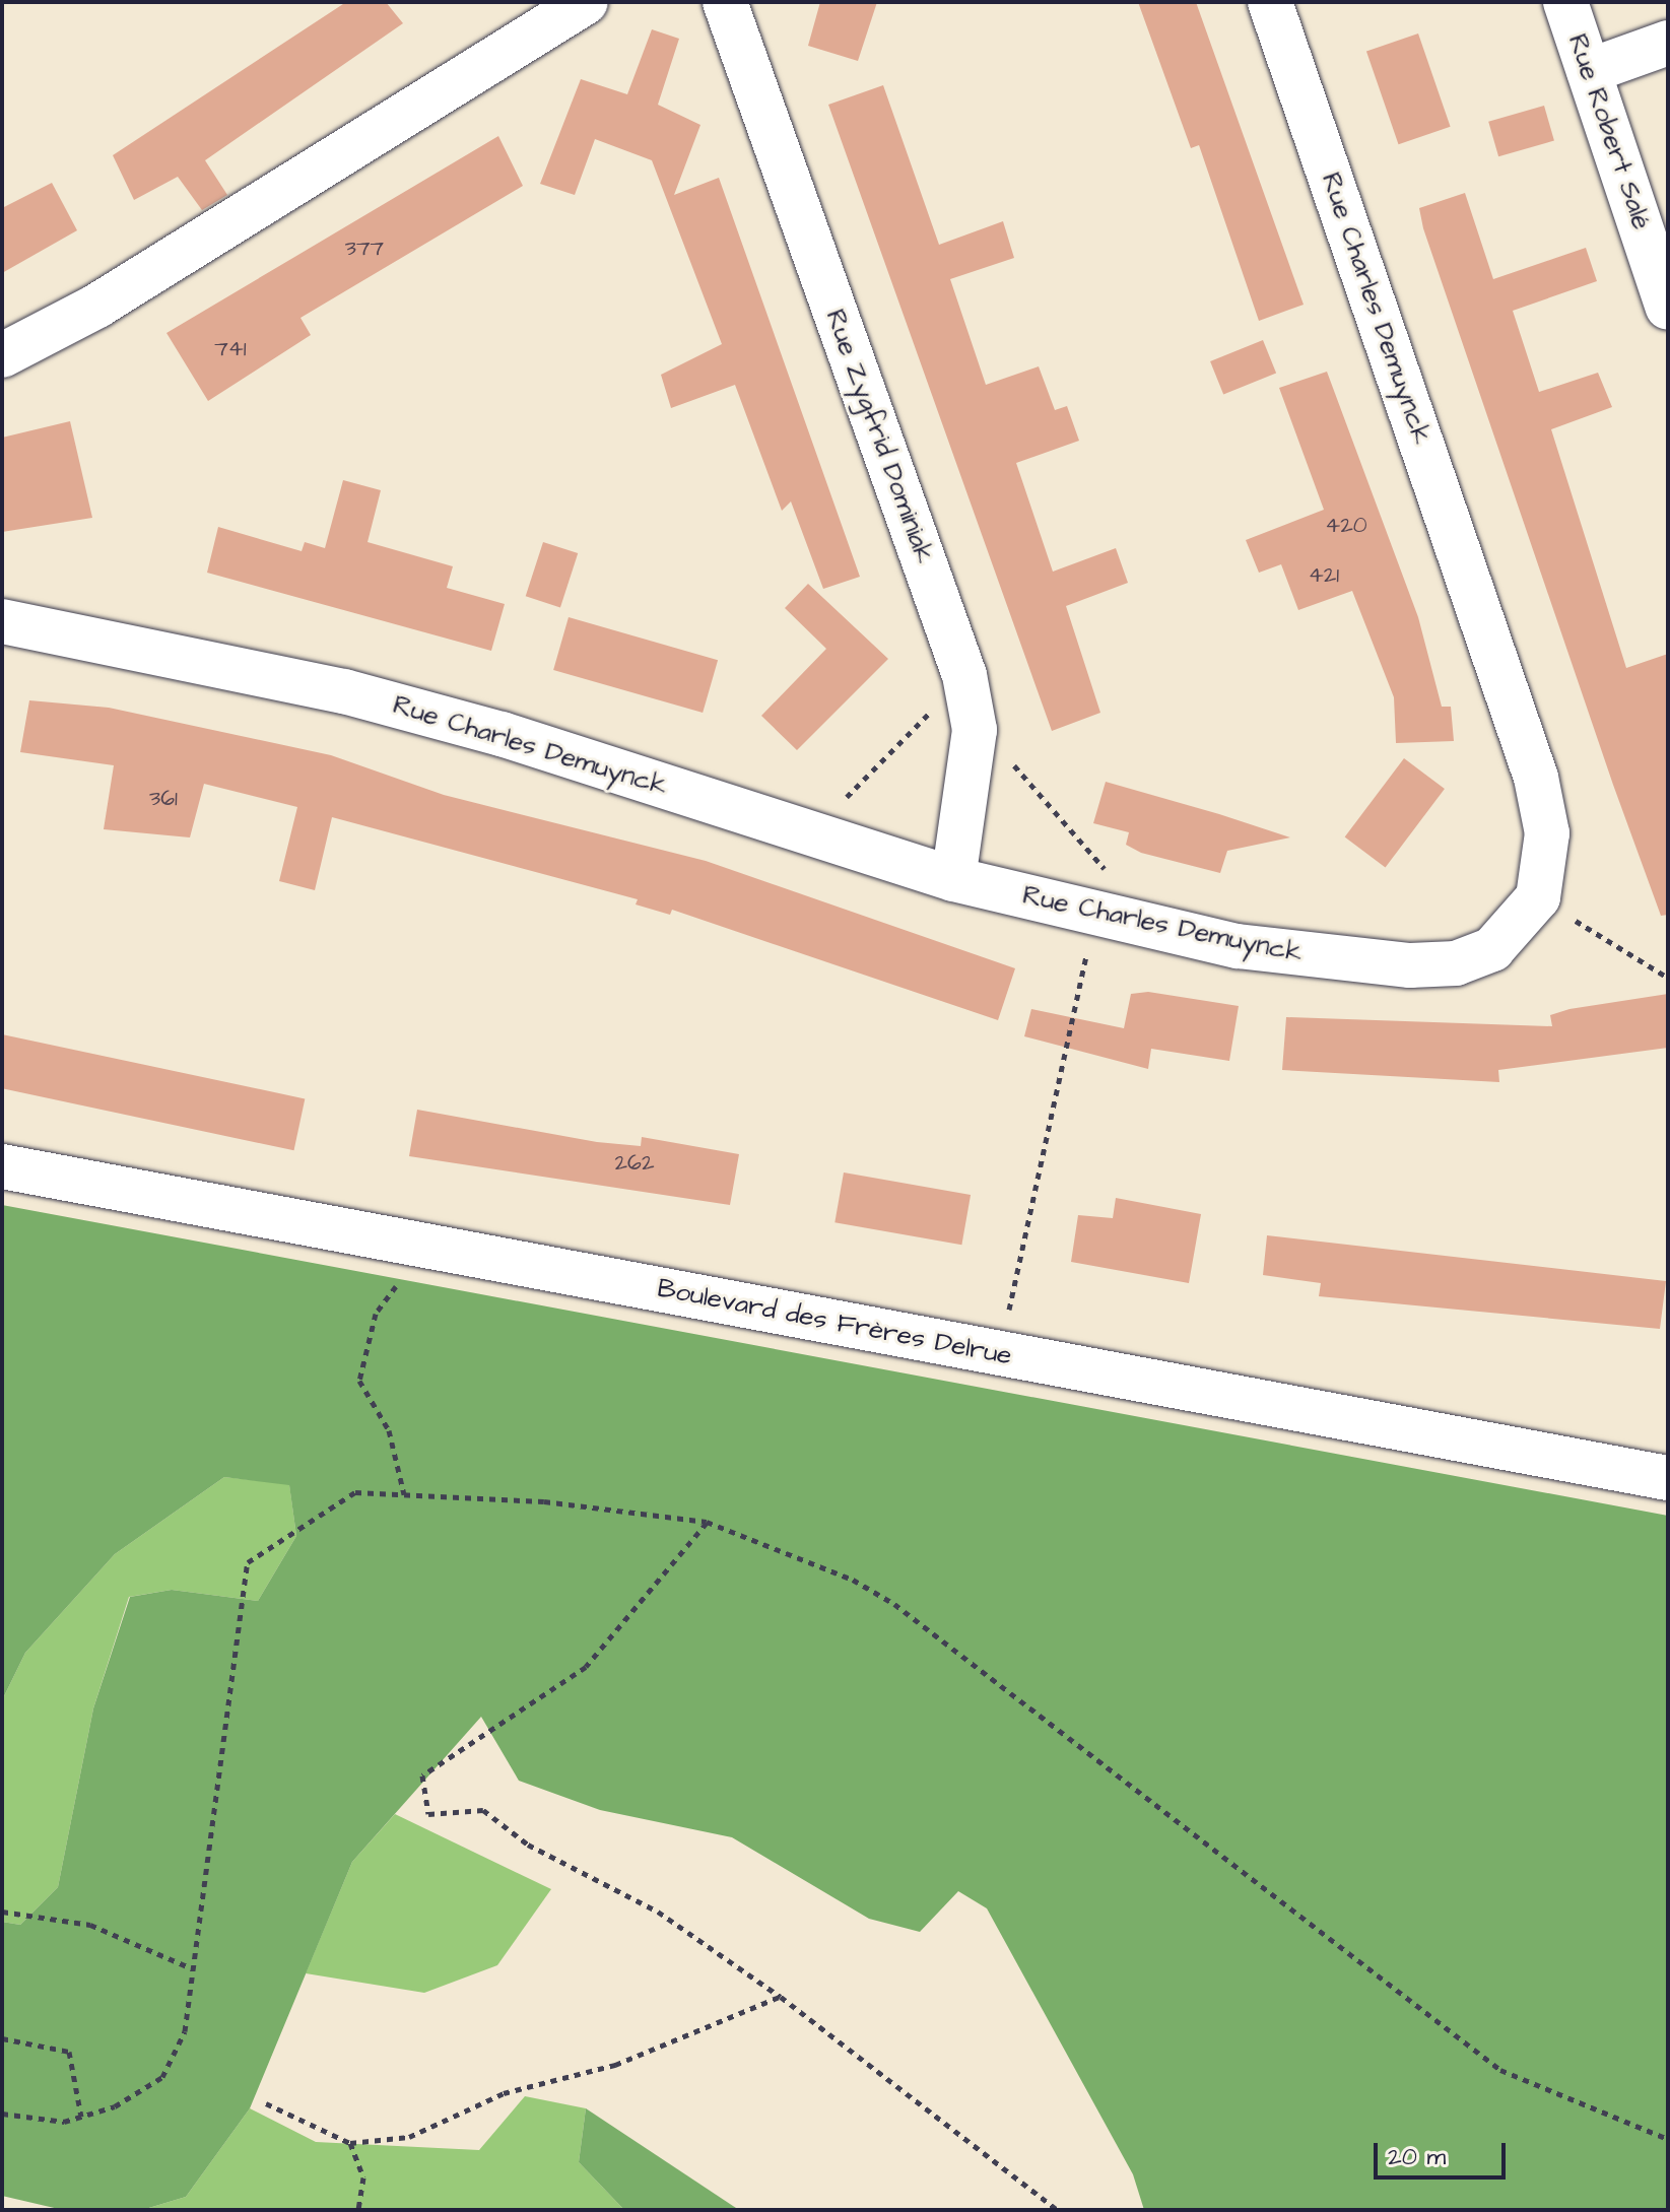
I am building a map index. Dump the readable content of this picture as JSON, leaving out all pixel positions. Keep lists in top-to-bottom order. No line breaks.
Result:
{"streets":{"street":["Rue Robert Salé","Rue Charles Demuynck","Rue Zygfrid Dominiak","Boulevard des Frères Delrue"]},"crossings":[["Rue Charles Demuynck","Rue Zygfrid Dominiak"]],"house_numbers":["377","741","420","421","361","262"],"scale_bar":"20 m"}
